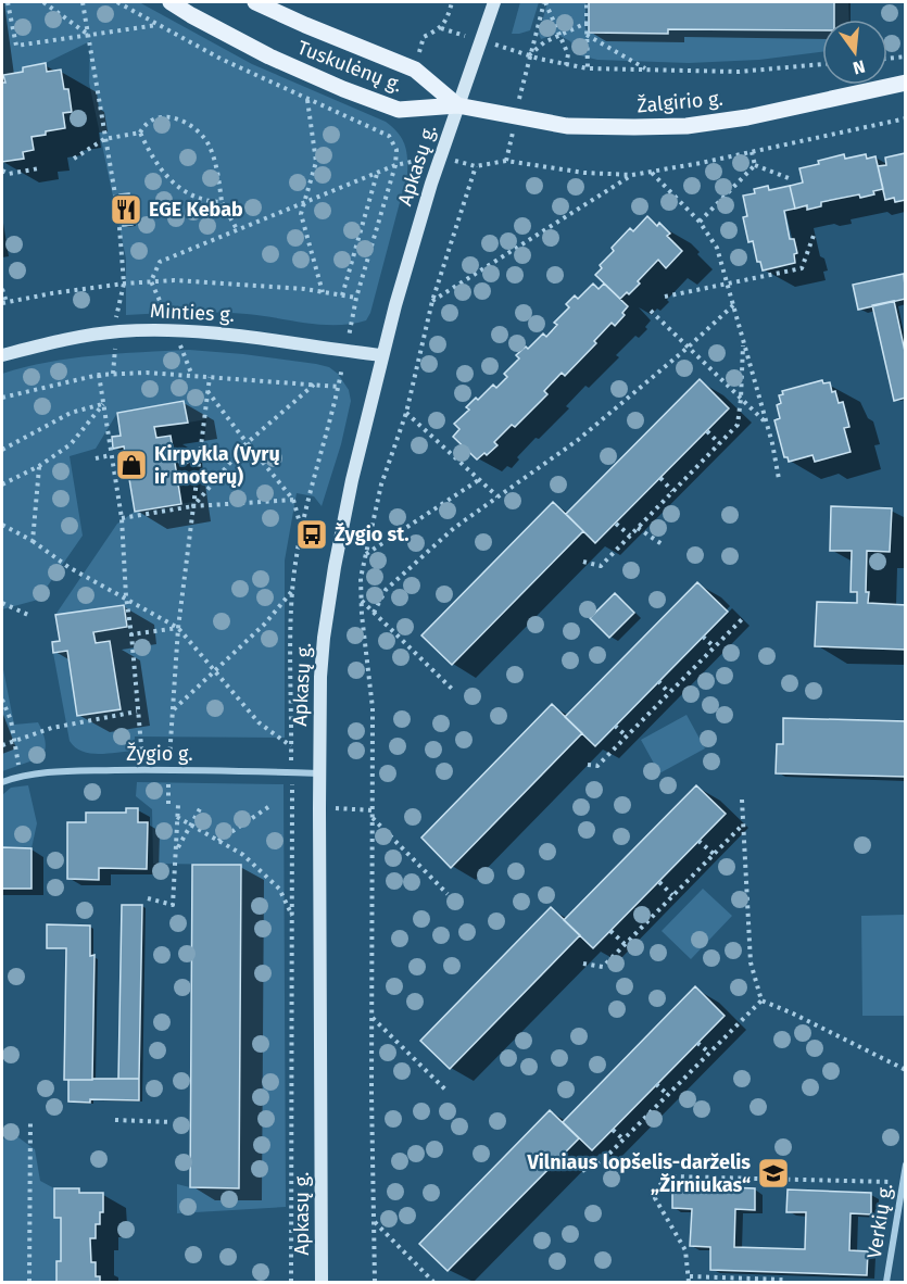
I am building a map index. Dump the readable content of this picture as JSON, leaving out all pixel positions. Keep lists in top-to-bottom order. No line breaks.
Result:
{"streets":{"main road":["Tuskulėnų g.","Žalgirio g.","Apkasų g.","Minties g."],"street":["Žygio g.","Verkių g."]},"crossings":[["Tuskulėnų g.","Žalgirio g."],["Tuskulėnų g.","Apkasų g."],["Žalgirio g.","Apkasų g."],["Apkasų g.","Minties g."],["Apkasų g.","Žygio g."]],"places":{"restaurant":["EGE Kebab"],"shop":["Kirpykla (Vyrų ir moterų)"],"bus stop":["Žygio st."],"school or university":["Vilniaus lopšelis-darželis „Žirniukas“"]},"north":"bottom"}
